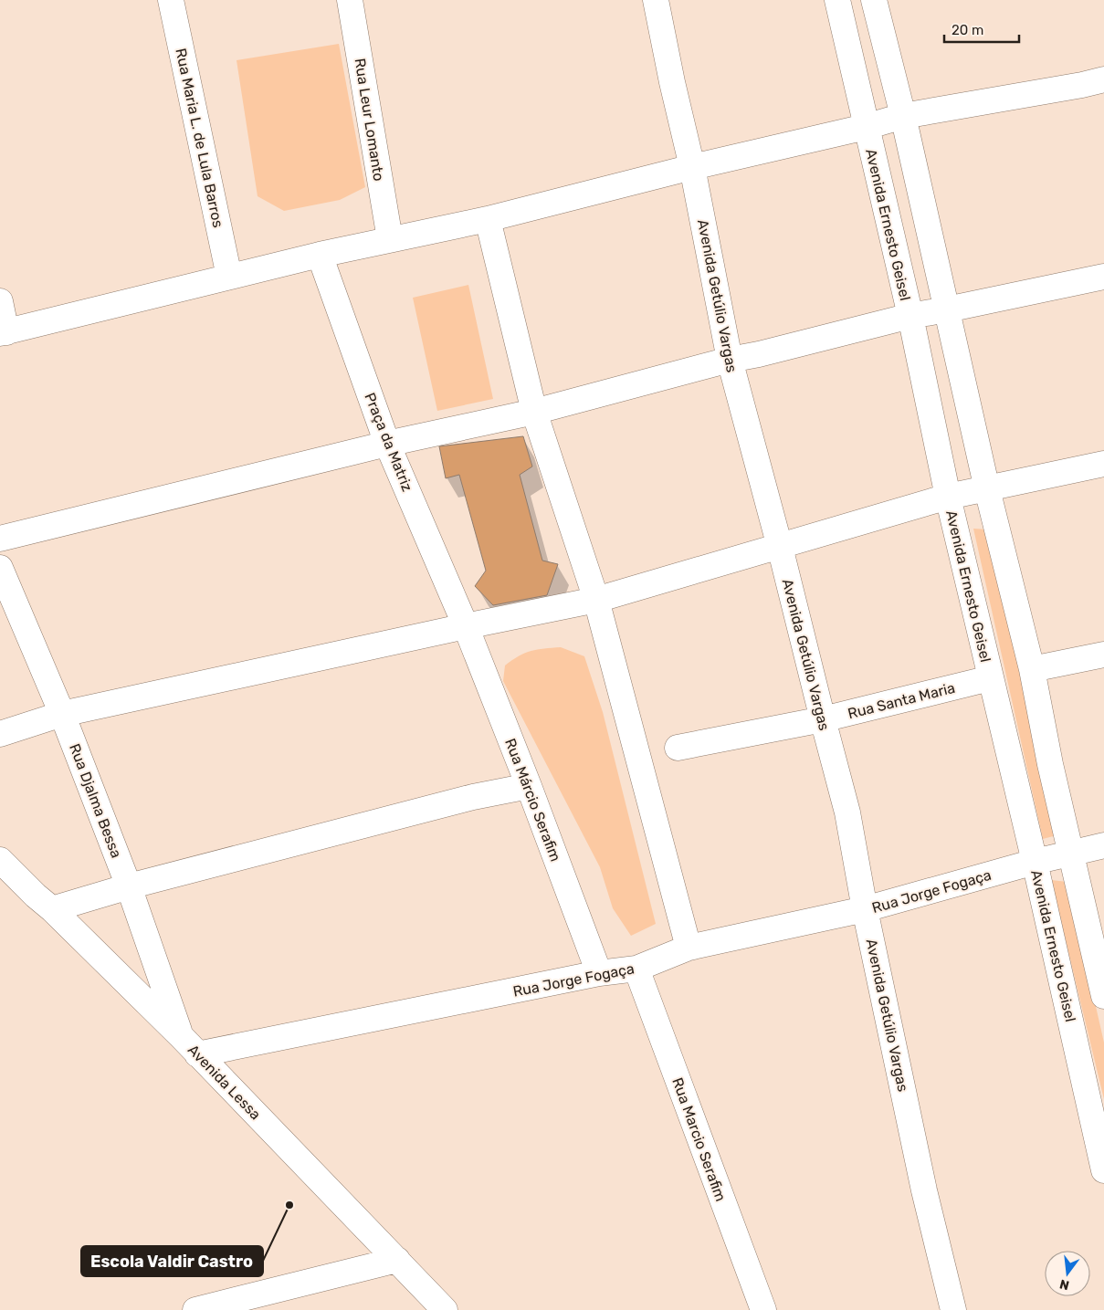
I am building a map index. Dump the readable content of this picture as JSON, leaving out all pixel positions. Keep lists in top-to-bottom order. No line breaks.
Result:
{"streets":{"street":["Rua Leur Lomanto","Rua Maria L. de Lula Barros","Avenida Ernesto Geisel","Avenida Getúlio Vargas","Praça da Matriz","Rua Santa Maria","Rua Márcio Serafim","Rua Djalma Bessa","Rua Jorge Fogaça","Avenida Lessa","Rua Marcio Serafim"]},"crossings":[["Avenida Ernesto Geisel","Rua Santa Maria"],["Avenida Ernesto Geisel","Rua Jorge Fogaça"],["Avenida Getúlio Vargas","Rua Santa Maria"],["Avenida Getúlio Vargas","Rua Jorge Fogaça"],["Praça da Matriz","Rua Márcio Serafim"],["Rua Márcio Serafim","Rua Jorge Fogaça"],["Rua Djalma Bessa","Rua Jorge Fogaça"],["Rua Djalma Bessa","Avenida Lessa"],["Rua Jorge Fogaça","Avenida Lessa"],["Rua Jorge Fogaça","Rua Marcio Serafim"]],"places":["Escola Valdir Castro"],"scale_bar":"20 m","north":"bottom"}
